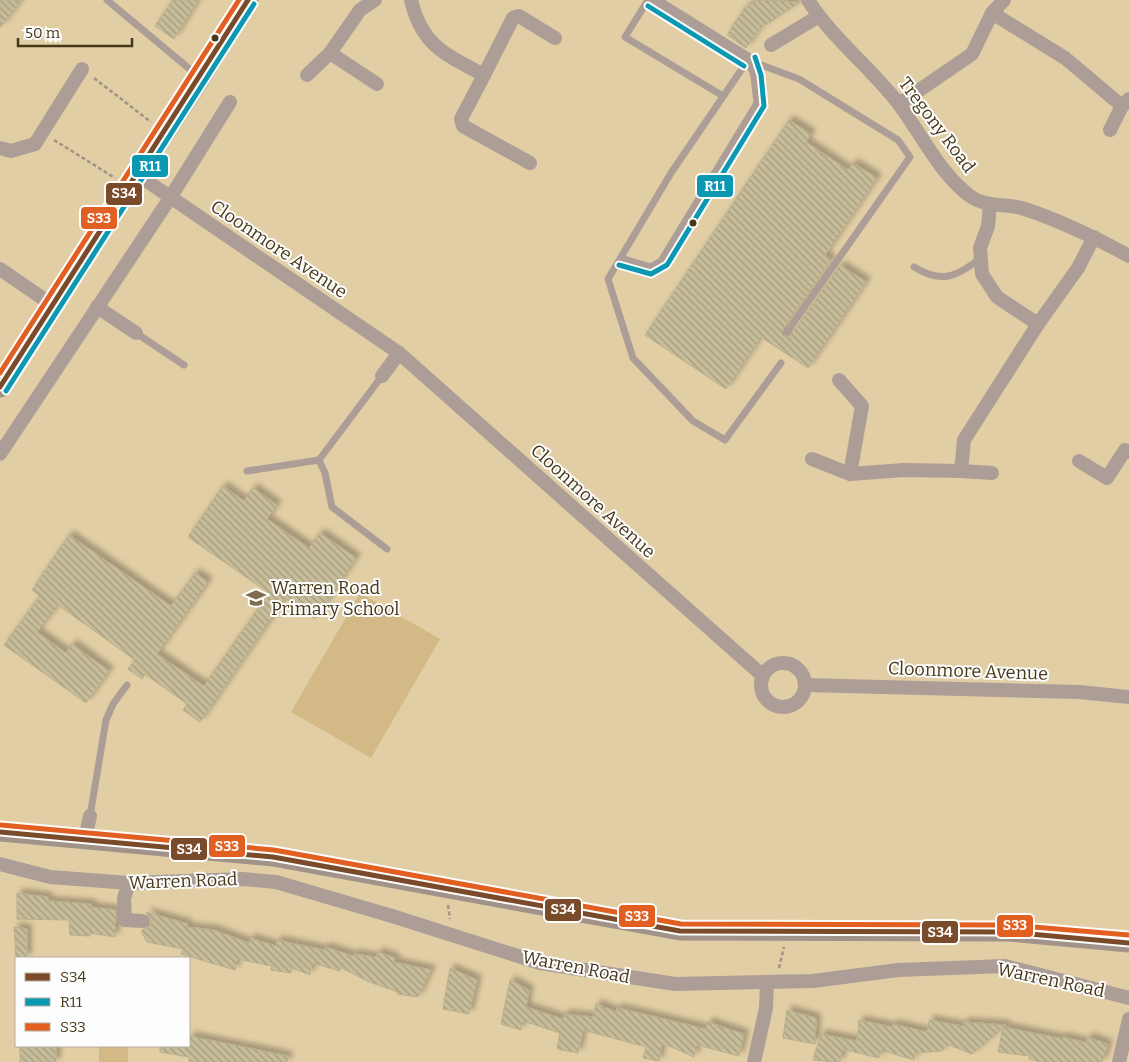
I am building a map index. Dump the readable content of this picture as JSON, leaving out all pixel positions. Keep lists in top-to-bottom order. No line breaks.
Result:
{"streets":{"street":["Tregony Road","Cloonmore Avenue","Warren Road"]},"places":{"school or university":["Warren Road Primary School"]},"lines":["transit line S34","transit line S33","transit line R11"],"legend":["S34","R11","S33"],"scale_bar":"50 m"}
